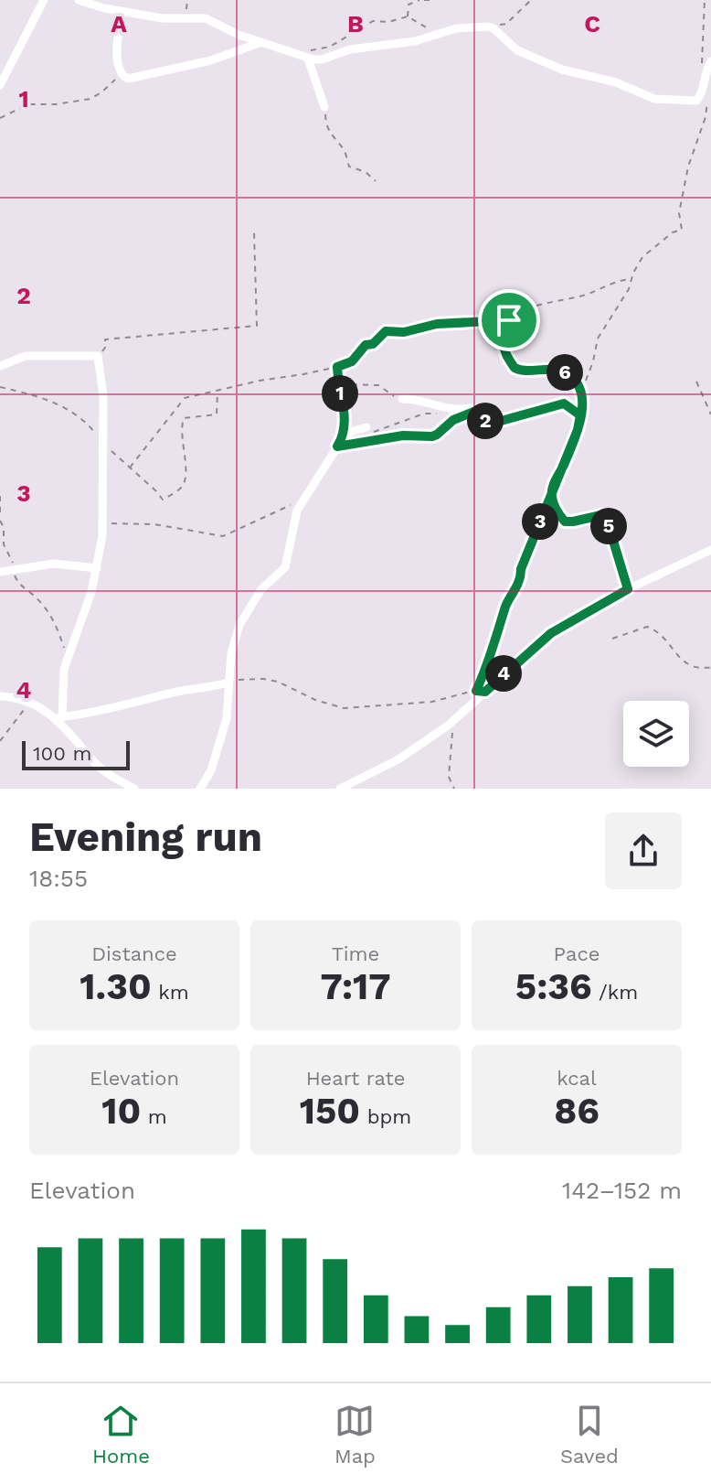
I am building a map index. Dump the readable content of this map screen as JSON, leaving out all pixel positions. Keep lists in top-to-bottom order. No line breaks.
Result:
{"scale_bar":"100 m","page":{"pins":["6","1","2","3","5","4"],"scale":"100 m","heading":["Evening run","18:55"],"stats":[["Distance","1.30 km"],["Time","7:17"],["Pace","5:36 /km"],["Elevation","10 m"],["Heart rate","150 bpm"],["kcal","86"]],"chart":["Elevation","142–152 m"],"tabs":["Home","Map","Saved"]},"grid":{"columns":["A","B","C"],"rows":["1","2","3","4"]}}
